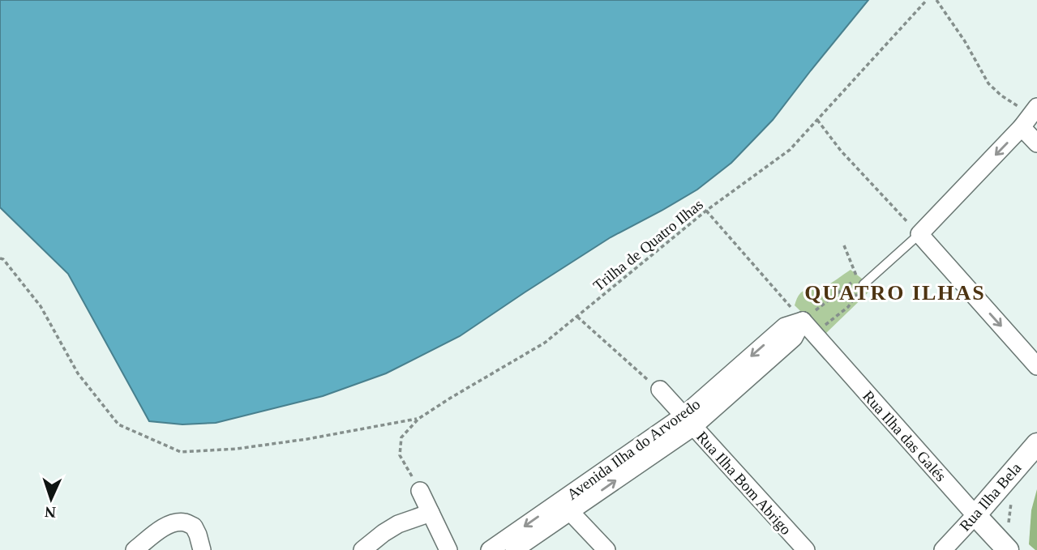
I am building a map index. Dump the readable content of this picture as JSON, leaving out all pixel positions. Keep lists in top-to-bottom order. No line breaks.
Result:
{"streets":{"street":["Rua Ilha das Galés","Avenida Ilha do Arvoredo","Rua Ilha Bom Abrigo","Rua Ilha Bela"],"path":["Trilha de Quatro Ilhas"]},"crossings":[["Rua Ilha das Galés","Avenida Ilha do Arvoredo"],["Rua Ilha das Galés","Rua Ilha Bela"],["Avenida Ilha do Arvoredo","Rua Ilha Bom Abrigo"]],"districts":["QUATRO ILHAS"],"north":"bottom"}
